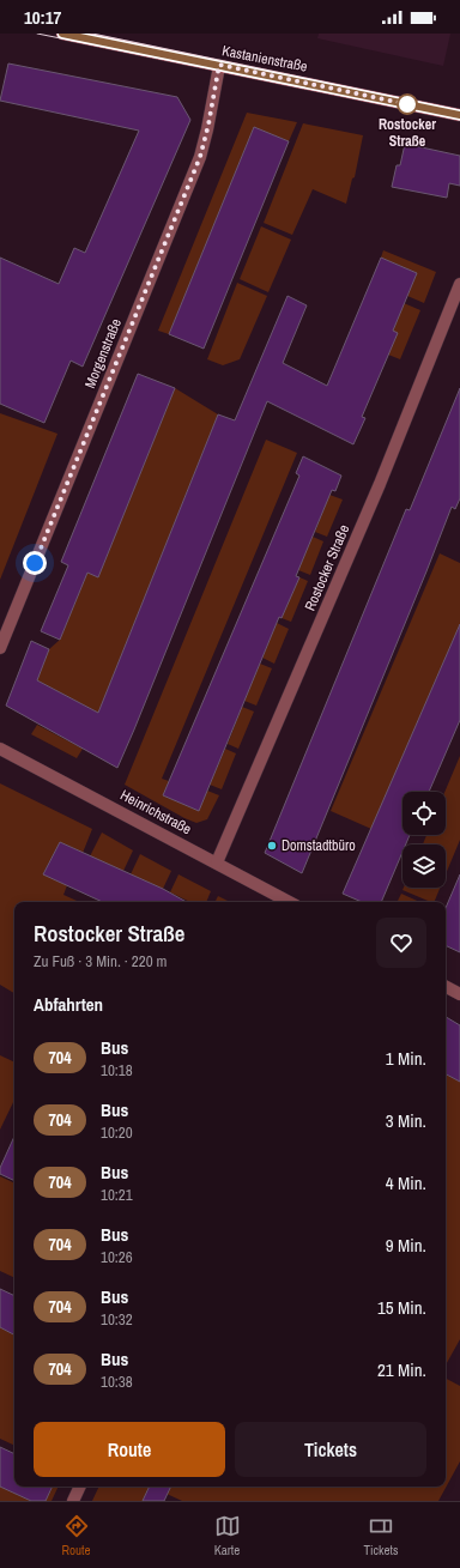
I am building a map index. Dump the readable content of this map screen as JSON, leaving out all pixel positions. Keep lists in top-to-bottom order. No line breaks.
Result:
{"streets":{"main road":["Kastanienstraße"],"street":["Morgenstraße","Rostocker Straße","Heinrichstraße"]},"crossings":[["Kastanienstraße","Morgenstraße"],["Rostocker Straße","Heinrichstraße"]],"places":["Rostocker Straße","Domstadtbüro"],"lines":["bus line 704"],"page":{"status":"10:17","heading":[["Rostocker Straße","Zu Fuß · 3 Min. · 220 m"],"Abfahrten"],"list":[{"mark":"704","name":"Bus","note":"10:18","value":"1 Min."},{"mark":"704","name":"Bus","note":"10:20","value":"3 Min."},{"mark":"704","name":"Bus","note":"10:21","value":"4 Min."},{"mark":"704","name":"Bus","note":"10:26","value":"9 Min."},{"mark":"704","name":"Bus","note":"10:32","value":"15 Min."},{"mark":"704","name":"Bus","note":"10:38","value":"21 Min."}],"buttons":["Route","Tickets"],"tabs":["Route","Karte","Tickets"]}}
